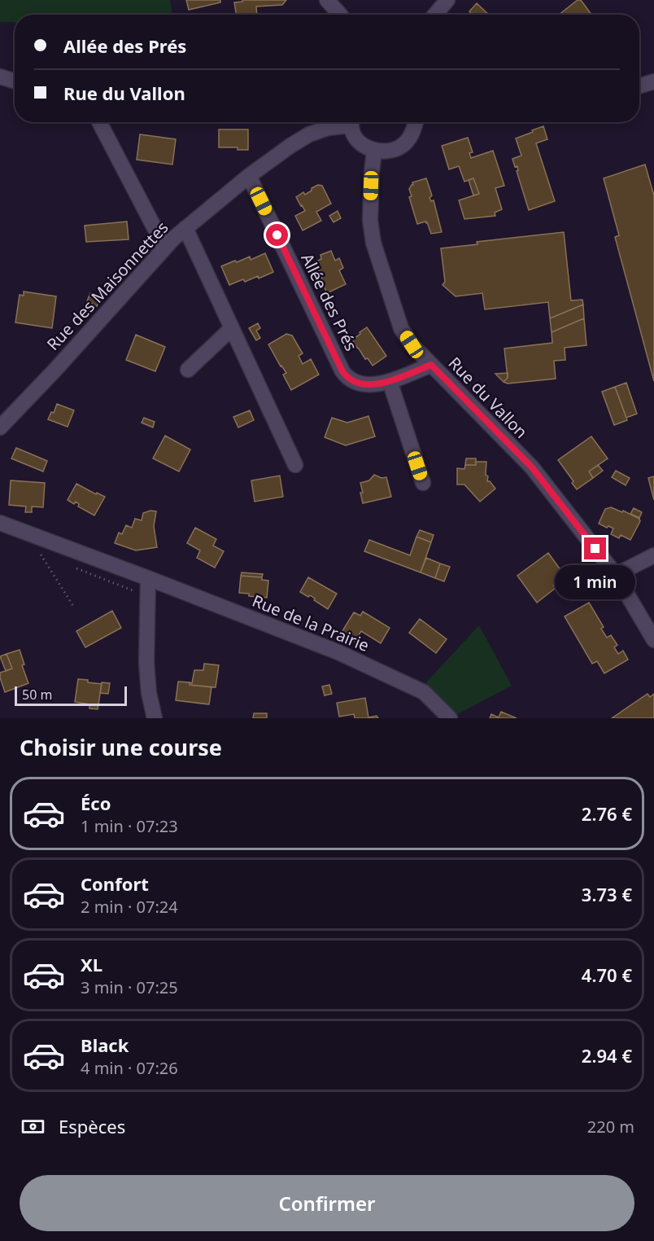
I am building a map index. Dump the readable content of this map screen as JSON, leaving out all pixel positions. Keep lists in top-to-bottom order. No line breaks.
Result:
{"streets":{"street":["Rue des Maisonnettes","Allée des Prés","Rue du Vallon","Rue de la Prairie"]},"crossings":[["Rue des Maisonnettes","Allée des Prés"],["Allée des Prés","Rue du Vallon"]],"scale_bar":"50 m","page":{"banner":["Allée des Prés","Rue du Vallon"],"bubble":"1 min","scale":"50 m","heading":"Choisir une course","list":[{"name":"Éco","note":"1 min · 07:23","value":"2.76 €"},{"name":"Confort","note":"2 min · 07:24","value":"3.73 €"},{"name":"XL","note":"3 min · 07:25","value":"4.70 €"},{"name":"Black","note":"4 min · 07:26","value":"2.94 €"}],"pay":["Espèces","220 m"],"buttons":"Confirmer"}}
